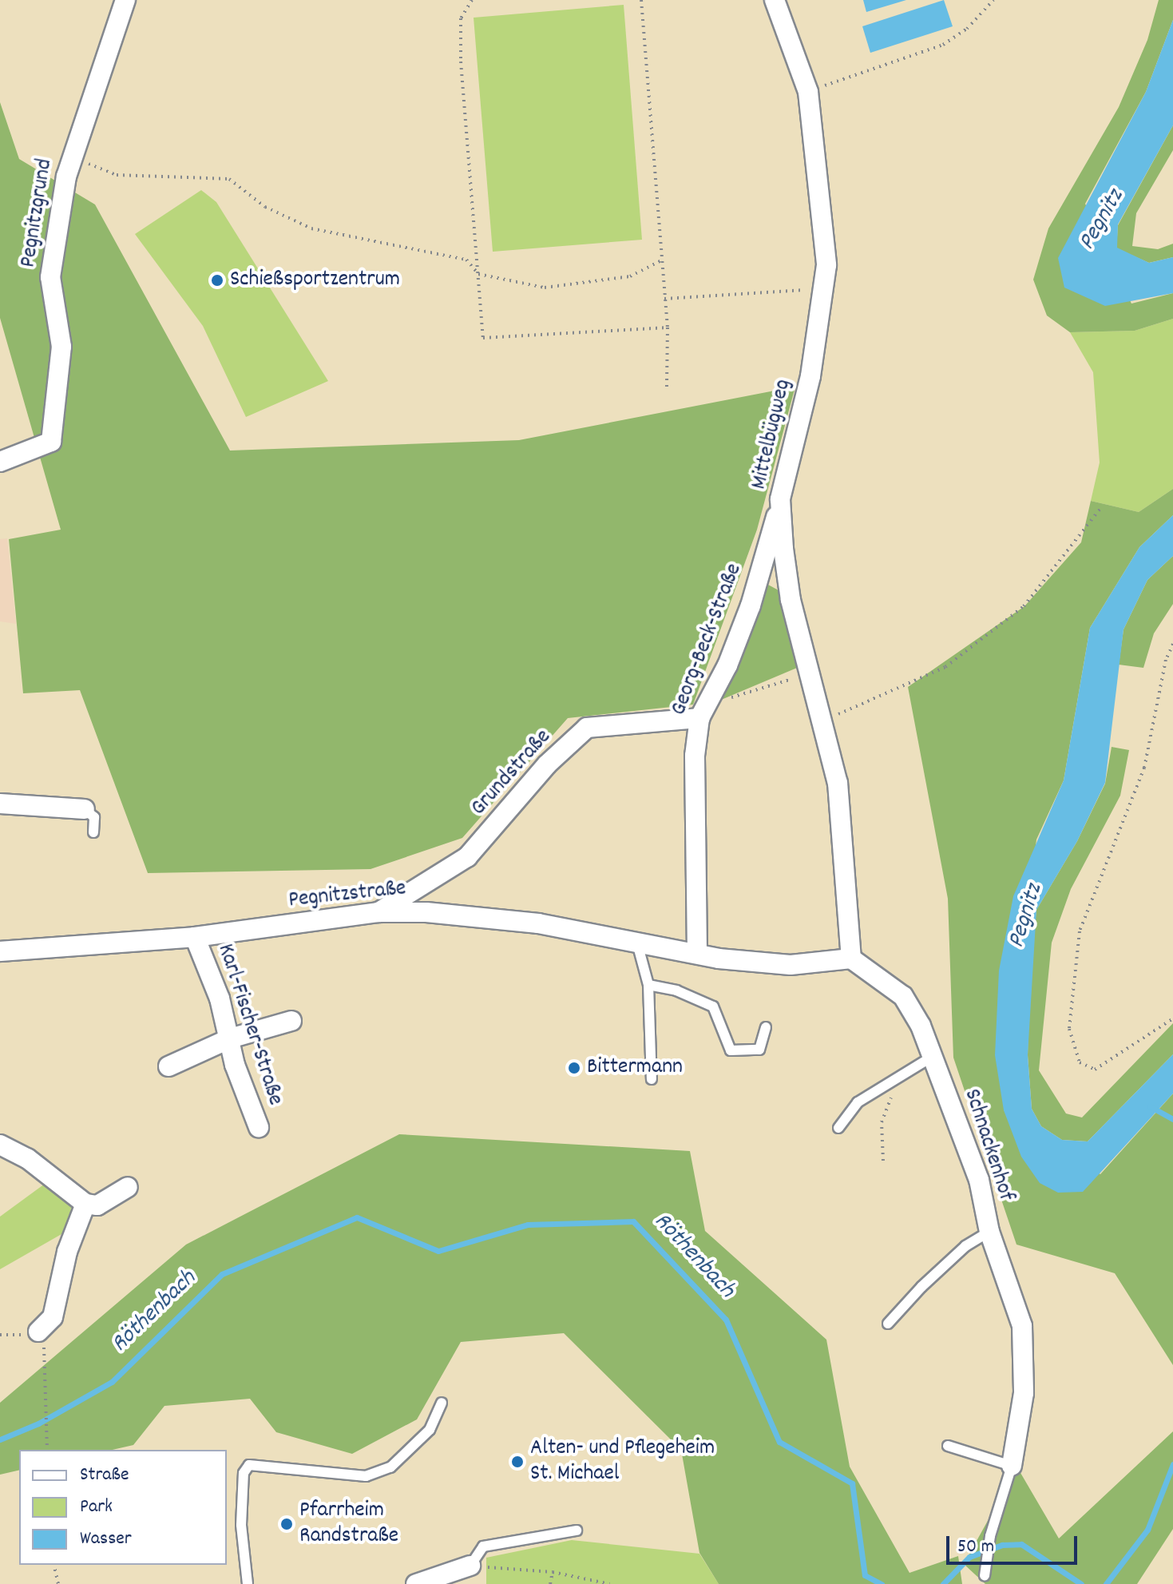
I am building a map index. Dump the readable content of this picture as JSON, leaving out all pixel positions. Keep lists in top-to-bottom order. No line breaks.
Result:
{"streets":{"street":["Pegnitzgrund","Mittelbügweg","Georg-Beck-Straße","Grundstraße","Pegnitzstraße","Karl-Fischer-Straße","Schnackenhof"]},"crossings":[["Mittelbügweg","Georg-Beck-Straße"],["Mittelbügweg","Schnackenhof"],["Georg-Beck-Straße","Grundstraße"],["Georg-Beck-Straße","Pegnitzstraße"],["Grundstraße","Pegnitzstraße"],["Pegnitzstraße","Karl-Fischer-Straße"]],"water":["Pegnitz","Röthenbach"],"places":["Schießsportzentrum","Bittermann","Alten- und Pflegeheim St. Michael","Pfarrheim Randstraße"],"legend":["Straße","Park","Wasser"],"scale_bar":"50 m"}
